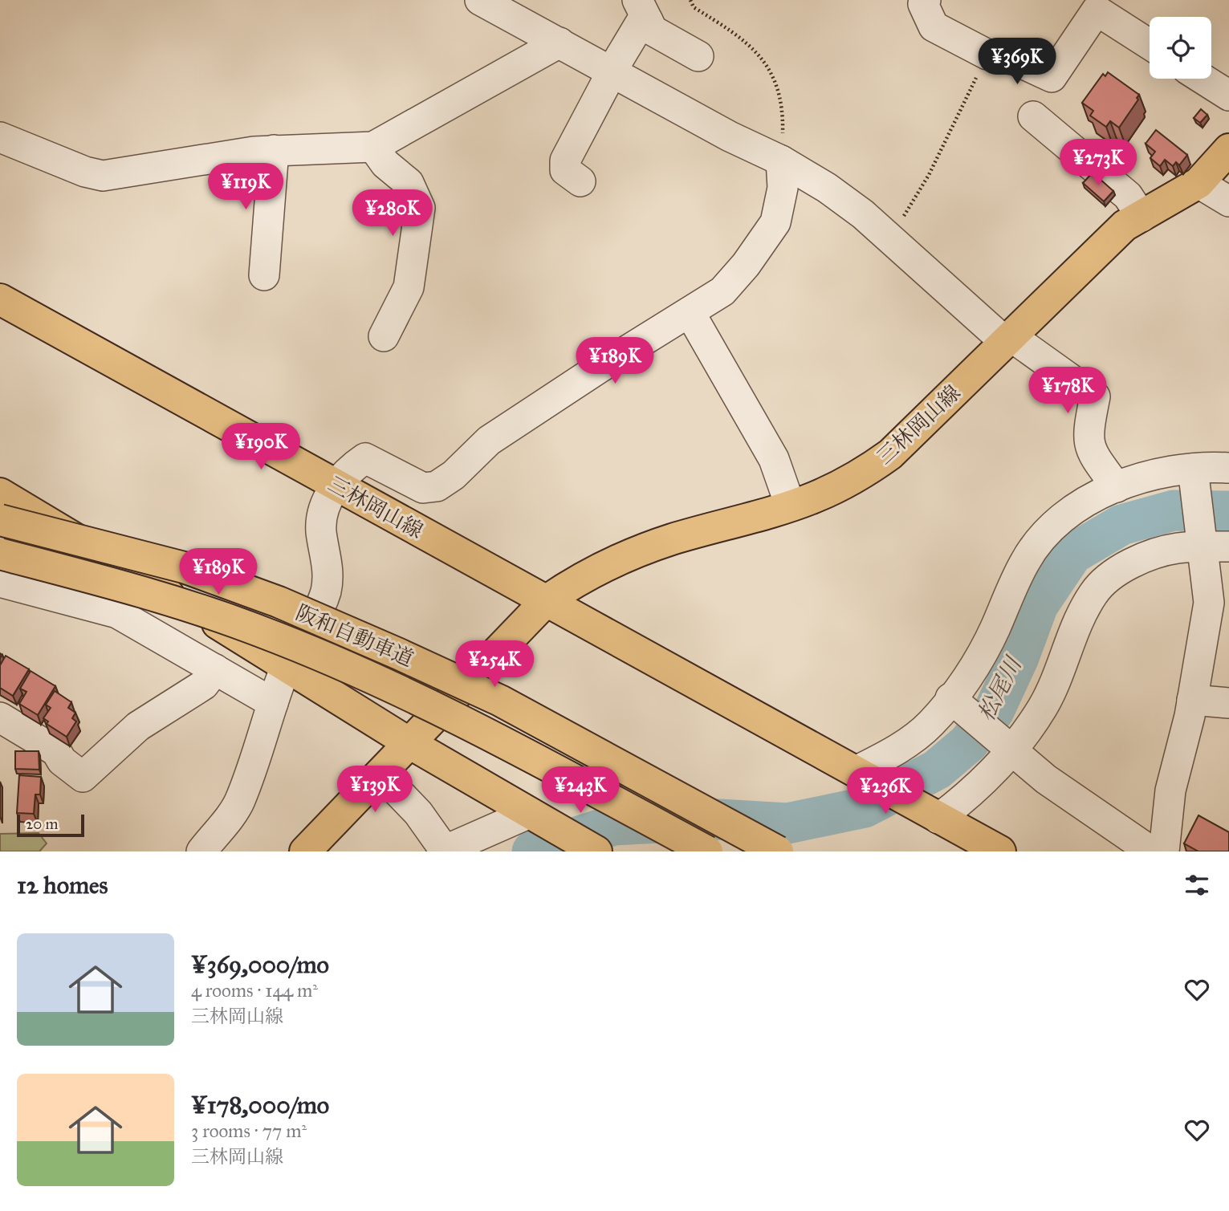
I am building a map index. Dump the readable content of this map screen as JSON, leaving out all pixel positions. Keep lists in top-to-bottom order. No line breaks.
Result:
{"streets":{"main road":["三林岡山線","阪和自動車道"]},"water":["松尾川"],"scale_bar":"20 m","page":{"price":["¥369K","¥273K","¥119K","¥280K","¥189K","¥178K","¥190K","¥189K","¥254K","¥139K","¥243K","¥236K"],"scale":"20 m","heading":"12 homes","list":[{"name":"¥369,000/mo","note":"4 rooms · 144 m² · 三林岡山線"},{"name":"¥178,000/mo","note":"3 rooms · 77 m² · 三林岡山線"}]}}
